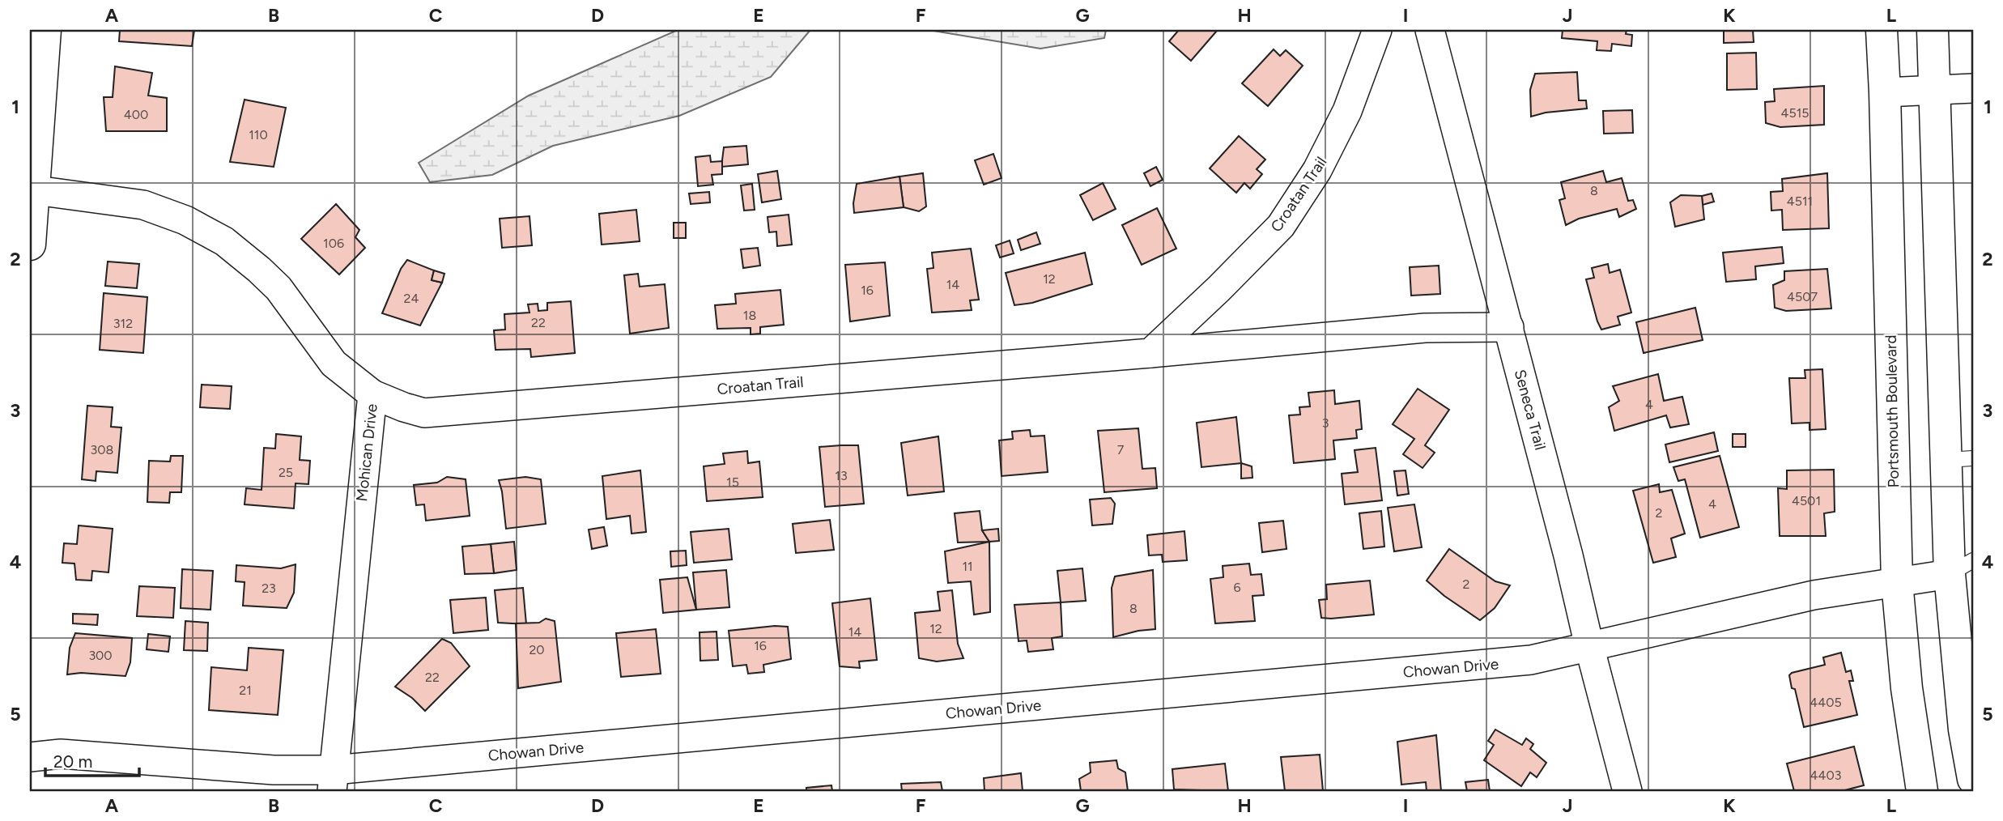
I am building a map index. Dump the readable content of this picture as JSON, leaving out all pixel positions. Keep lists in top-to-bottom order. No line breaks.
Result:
{"streets":{"main road":["Portsmouth Boulevard"],"street":["Croatan Trail","Seneca Trail","Mohican Drive","Chowan Drive"]},"crossings":[["Croatan Trail","Seneca Trail"],["Croatan Trail","Mohican Drive"],["Seneca Trail","Chowan Drive"],["Portsmouth Boulevard","Chowan Drive"],["Mohican Drive","Chowan Drive"]],"house_numbers":["4515","400","110","8","4511","106","12","14","16","4507","24","18","22","312","4","3","308","7","25","13","15","4501","4","2","11","2","6","23","8","12","14","16","20","300","22","21","4405","4403"],"scale_bar":"20 m","grid":{"columns":["A","B","C","D","E","F","G","H","I","J","K","L"],"rows":["1","2","3","4","5"]}}
